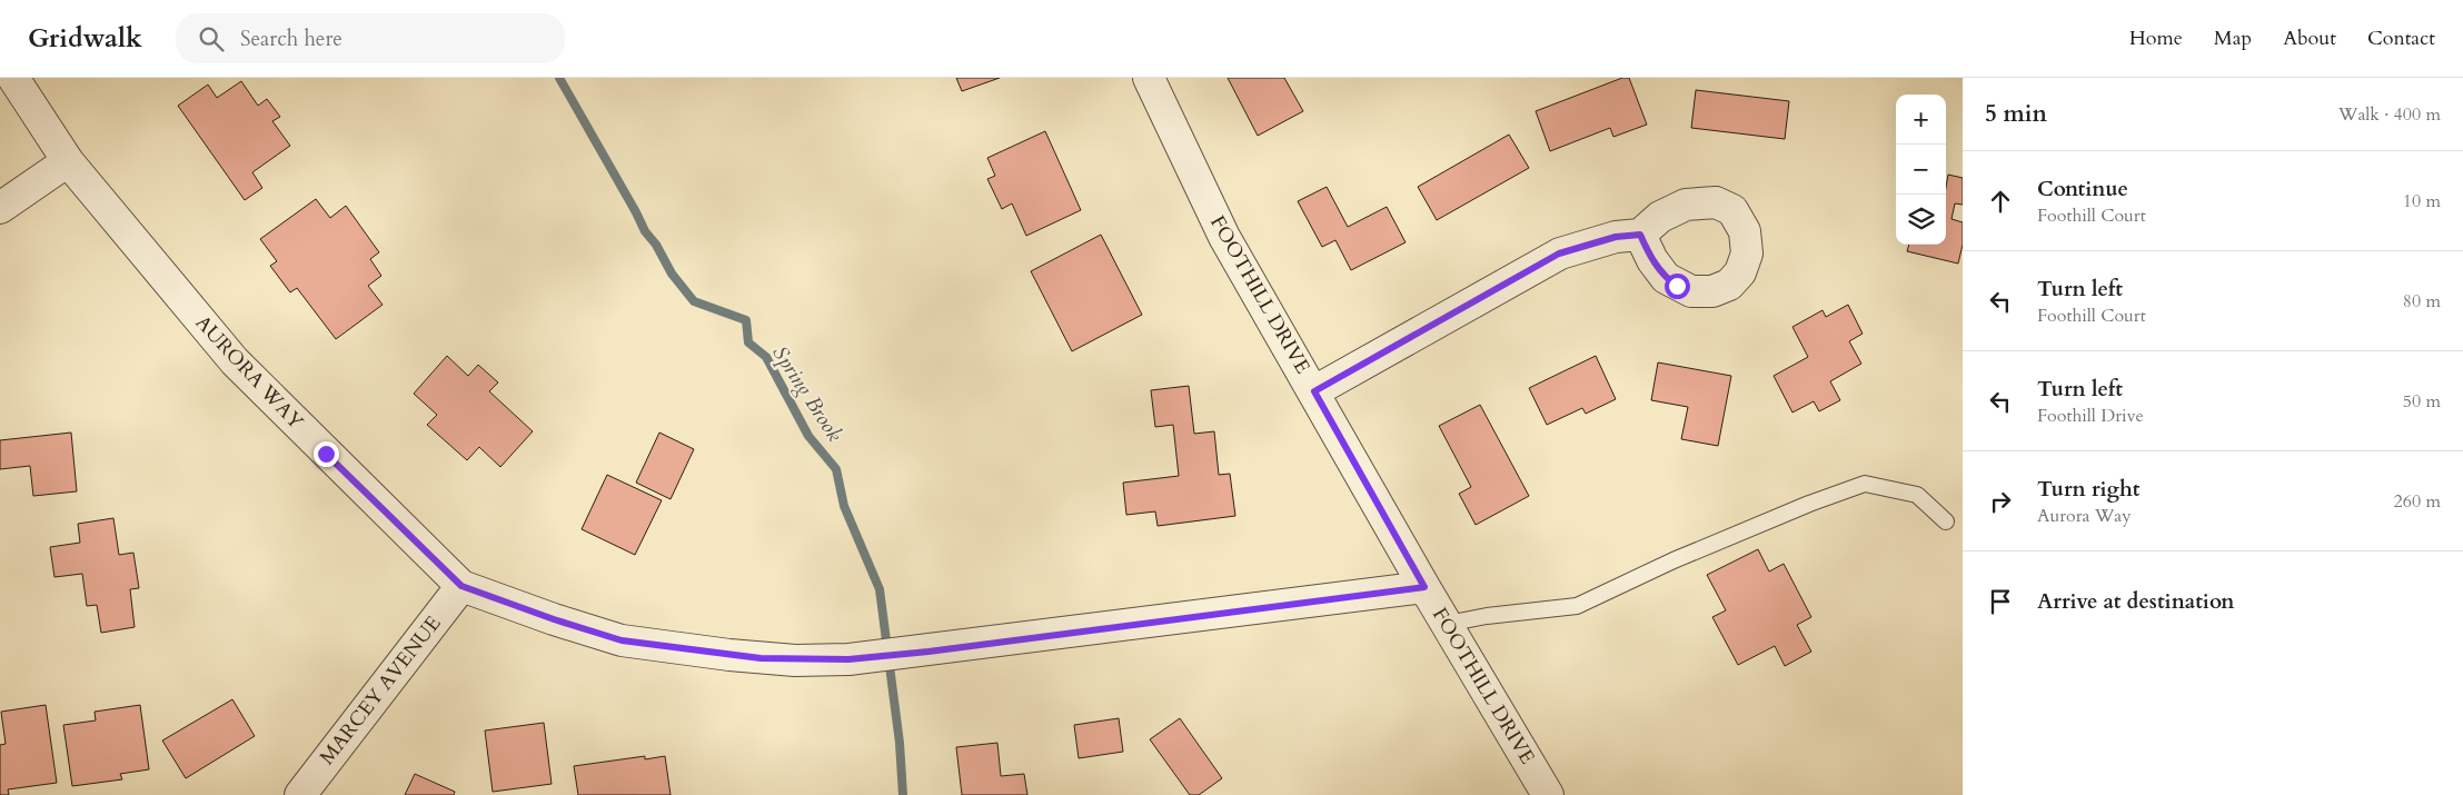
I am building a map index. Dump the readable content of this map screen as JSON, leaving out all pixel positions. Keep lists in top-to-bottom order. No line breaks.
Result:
{"streets":{"street":["FOOTHILL DRIVE","AURORA WAY","MARCEY AVENUE"]},"crossings":[["FOOTHILL DRIVE","AURORA WAY"],["AURORA WAY","MARCEY AVENUE"]],"water":["Spring Brook"],"page":{"header":"Gridwalk","search":"Search here","nav":["Home","Map","About","Contact"],"heading":["5 min","Walk · 400 m"],"map_buttons":["+","−"],"list":[["Continue","Foothill Court","10 m"],["Turn left","Foothill Court","80 m"],["Turn left","Foothill Drive","50 m"],["Turn right","Aurora Way","260 m"],"Arrive at destination"]}}
